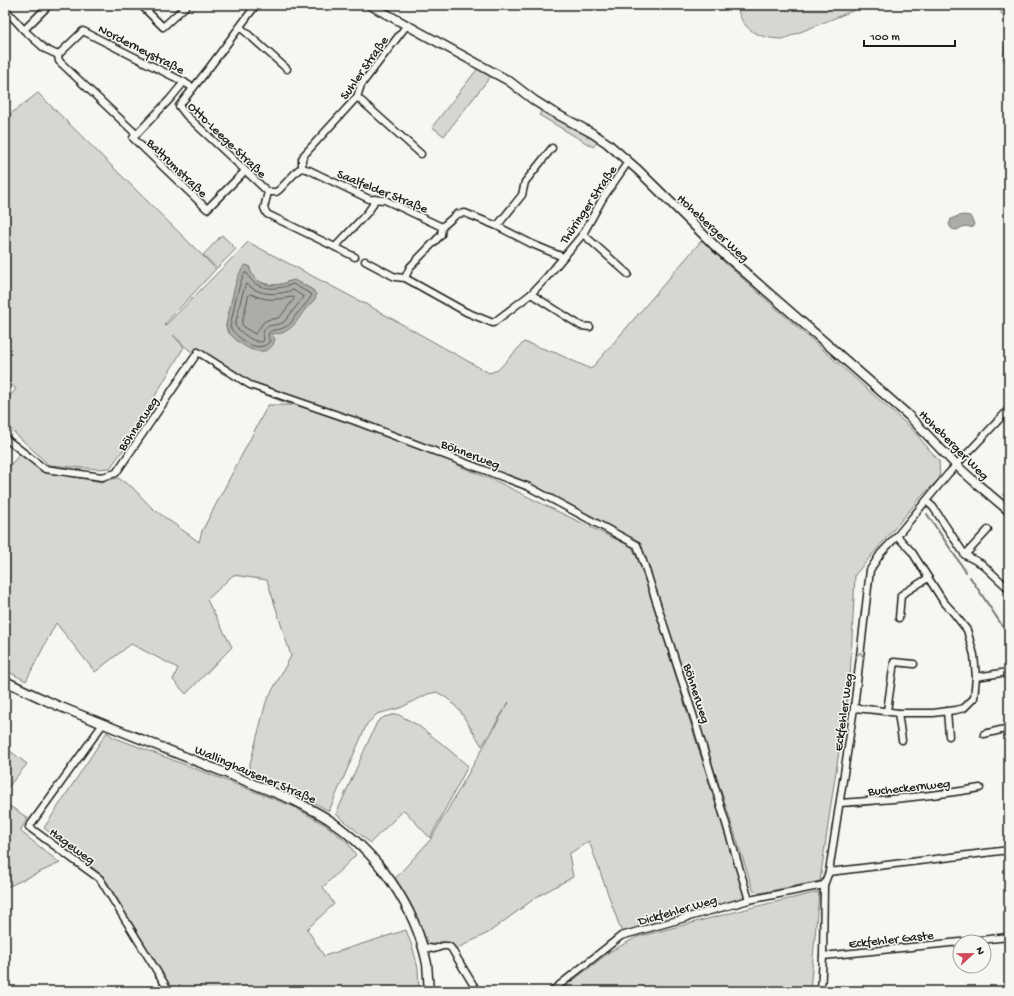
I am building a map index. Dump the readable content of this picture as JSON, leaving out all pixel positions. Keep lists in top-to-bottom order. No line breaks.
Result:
{"streets":{"street":["Norderneystraße","Suhler Straße","Otto-Leege-Straße","Baltrumstraße","Saalfelder Straße","Thüringer Straße","Hoheberger Weg","Böhnerweg","Eckfehler Weg","Wallinghausener Straße","Bucheckernweg","Hageweg","Dickfehler Weg","Eckfehler Gaste"]},"crossings":[["Norderneystraße","Otto-Leege-Straße"],["Norderneystraße","Baltrumstraße"],["Suhler Straße","Otto-Leege-Straße"],["Suhler Straße","Saalfelder Straße"],["Suhler Straße","Hoheberger Weg"],["Otto-Leege-Straße","Baltrumstraße"],["Thüringer Straße","Hoheberger Weg"],["Hoheberger Weg","Eckfehler Weg"],["Böhnerweg","Dickfehler Weg"],["Eckfehler Weg","Bucheckernweg"],["Eckfehler Weg","Dickfehler Weg"],["Eckfehler Weg","Eckfehler Gaste"],["Wallinghausener Straße","Hageweg"]],"scale_bar":"100 m","north":"right"}
